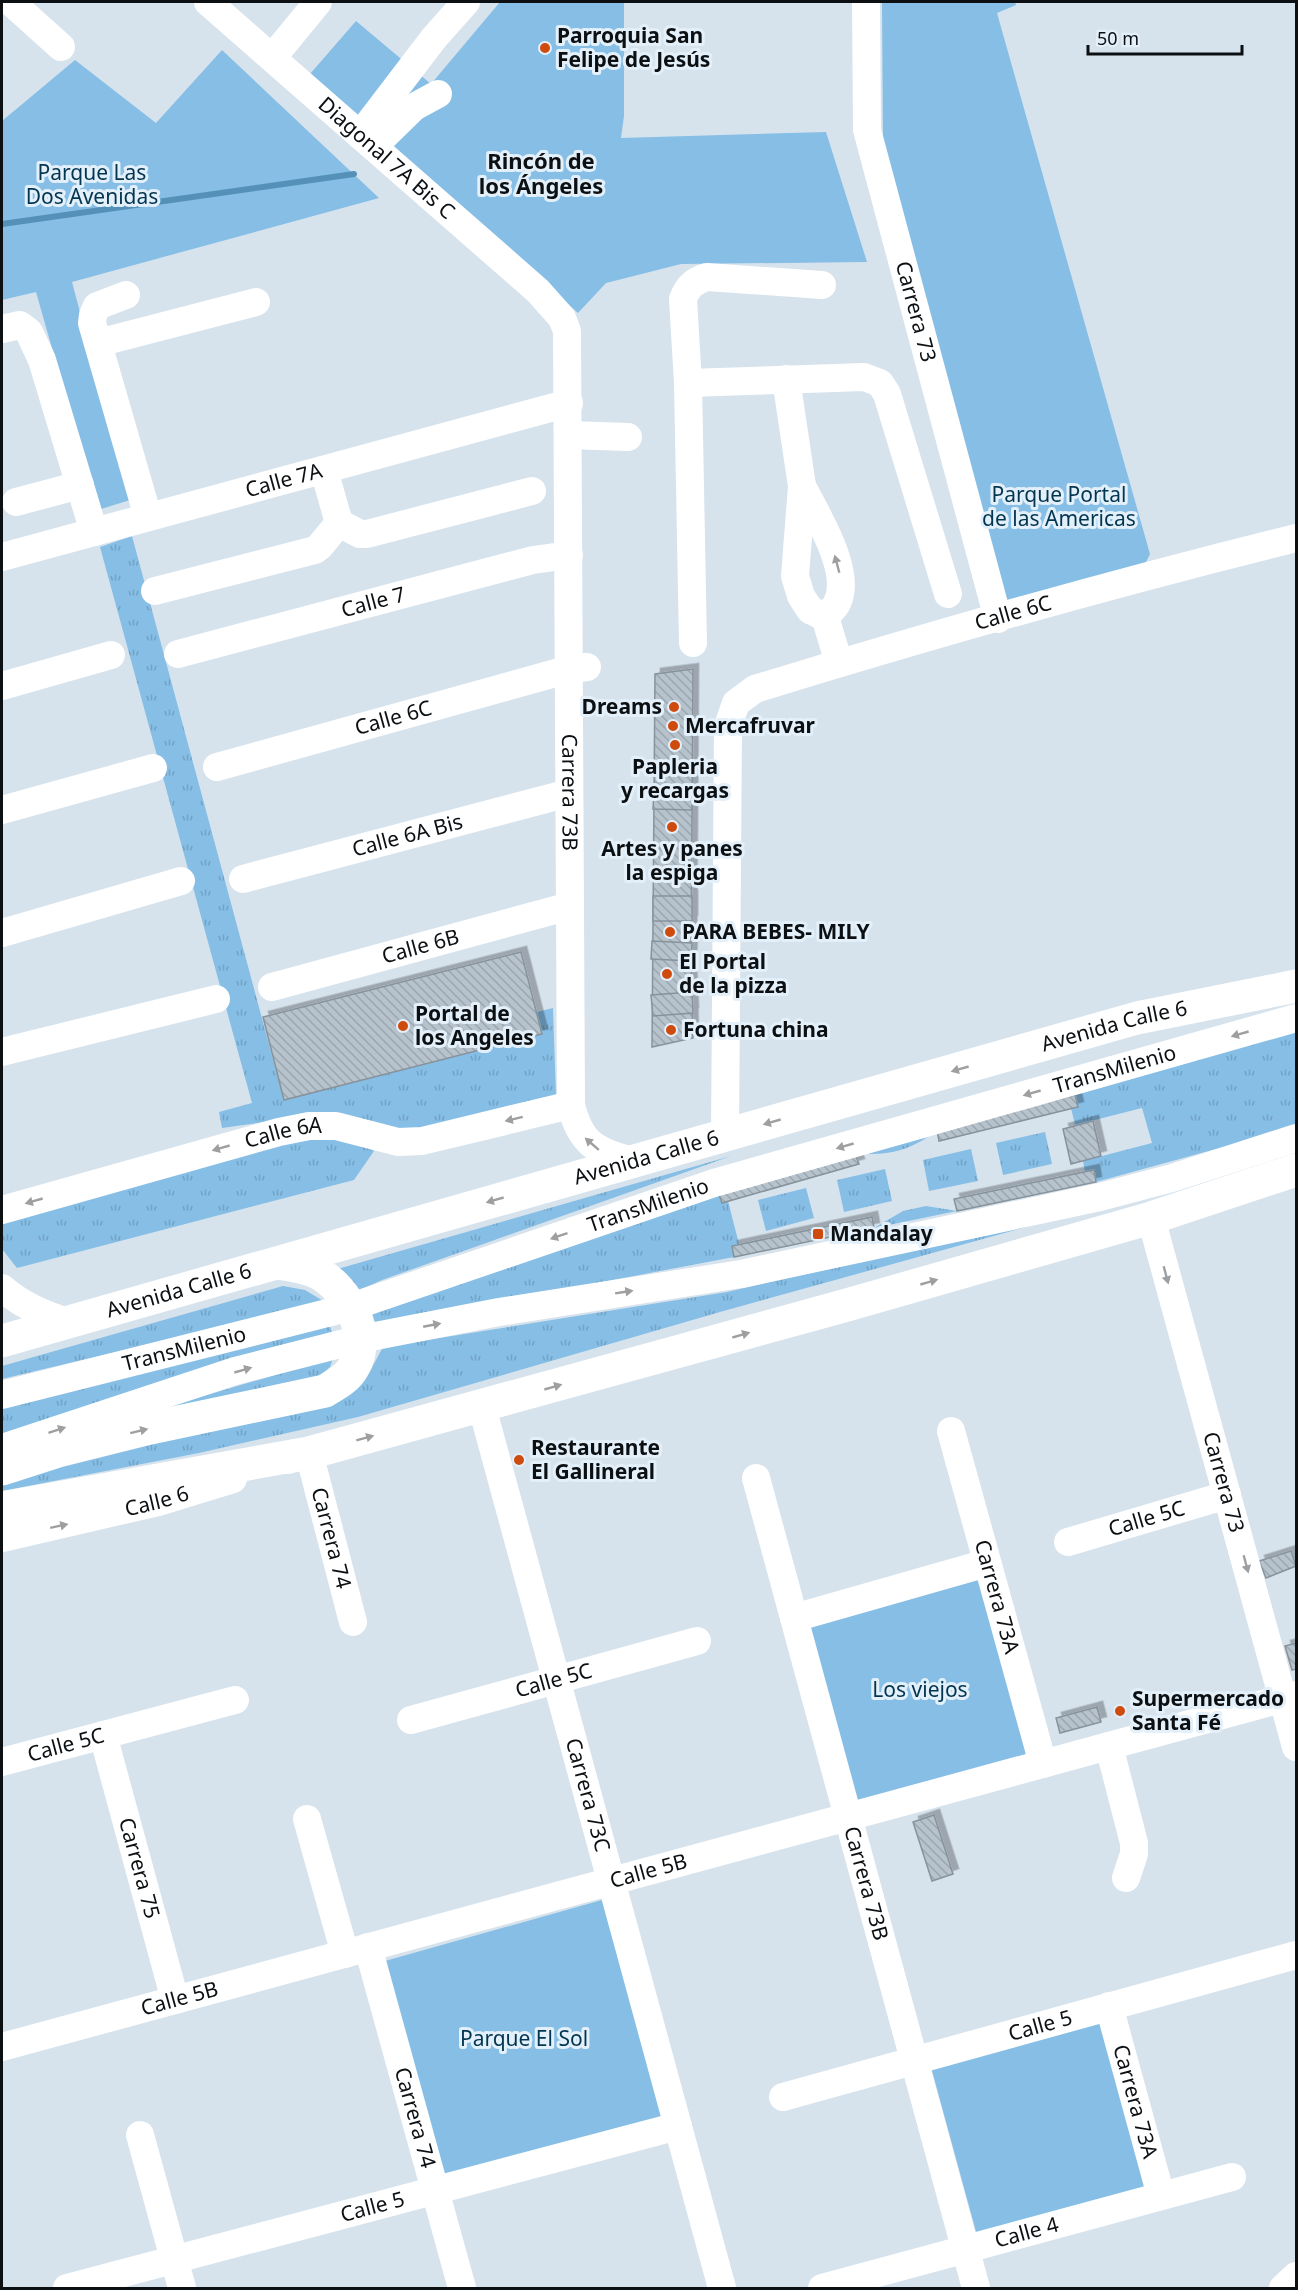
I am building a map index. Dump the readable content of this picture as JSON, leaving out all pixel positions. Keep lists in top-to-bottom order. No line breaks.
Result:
{"streets":{"highway":["Avenida Calle 6"],"street":["Diagonal 7A Bis C","Carrera 73","Calle 7A","Calle 7","Calle 6C","Carrera 73B","Calle 6A Bis","Calle 6B","TransMilenio","Calle 6A","Calle 6","Calle 5C","Carrera 74","Carrera 73A","Carrera 73C","Carrera 75","Calle 5B","Calle 5","Calle 4"]},"crossings":[["Diagonal 7A Bis C","Carrera 73B"],["Carrera 73","Calle 6C"],["Carrera 73","Calle 5C"],["Carrera 73","Calle 5B"],["Calle 7A","Carrera 73B"],["Calle 7","Carrera 73B"],["Calle 6C","Carrera 73B"],["Calle 6C","Avenida Calle 6"],["Carrera 73B","Calle 6A Bis"],["Carrera 73B","Calle 6B"],["Carrera 73B","Avenida Calle 6"],["Carrera 73B","Calle 6A"],["Carrera 73B","Calle 5B"],["Carrera 73B","Calle 5"],["Carrera 73B","Calle 4"],["Calle 6","Carrera 74"],["Calle 5C","Carrera 73C"],["Calle 5C","Carrera 75"],["Carrera 74","Calle 5B"],["Carrera 74","Calle 5"],["Carrera 73A","Calle 5B"],["Carrera 73A","Calle 5"],["Carrera 73A","Calle 4"],["Carrera 73C","Calle 5B"],["Carrera 73C","Calle 5"],["Carrera 75","Calle 5B"]],"one_way":["Carrera 73","Calle 6"],"districts":["Rincón de los Ángeles"],"parks":["Parque Las Dos Avenidas","Parque Portal de las Americas","Los viejos","Parque El Sol"],"places":{"other":["Parroquia San Felipe de Jesús","Dreams","Mercafruvar","Papleria y recargas","Artes y panes la espiga","PARA BEBES- MILY","El Portal de la pizza","Portal de los Angeles","Fortuna china","Restaurante El Gallineral","Supermercado Santa Fé"],"transit":["Mandalay"]},"scale_bar":"50 m"}
